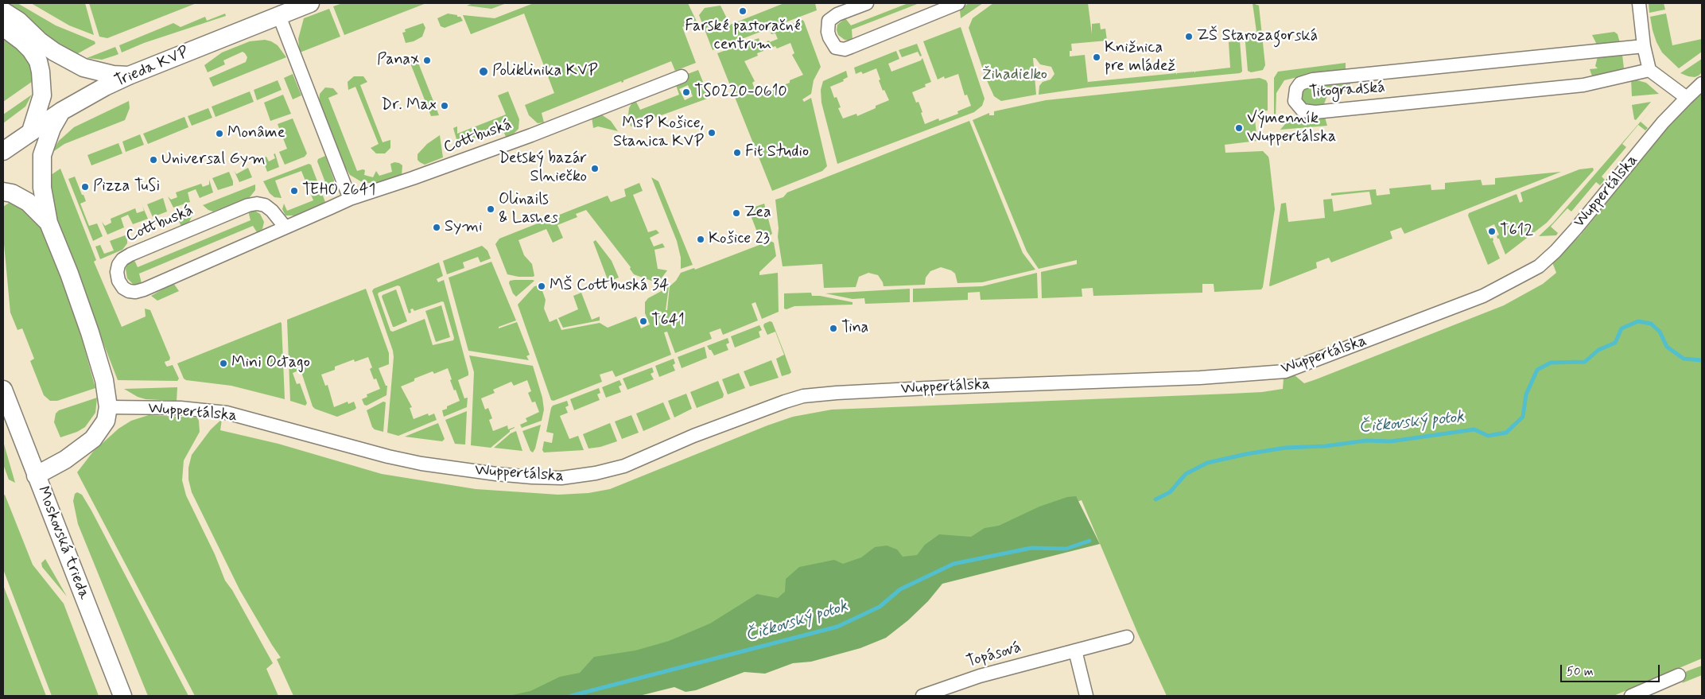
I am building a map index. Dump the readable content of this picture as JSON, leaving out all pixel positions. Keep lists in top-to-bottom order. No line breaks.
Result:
{"streets":{"street":["Trieda KVP","Titogradská","Cottbuská","Wuppertálska","Moskovská trieda","Topásová"]},"water":["Čičkovský potok"],"parks":["Žihadielko"],"places":["Farské pastoračné centrum","ZŠ Starozagorská","Knižnica pre mládež","Panax","Poliklinika KVP","TS0220-0610","Dr. Max","Výmenník Wuppertálska","MsP Košice, Stanica KVP","Monâme","Fit Studio","Universal Gym","Detský bazár Slniečko","Pizza TuSi","TEHO 2641","Olinails & Lashes","Zea","Symi","T612","Košice 23","MŠ Cottbuská 34","T641","Tina","Mini Octago"],"scale_bar":"50 m"}
